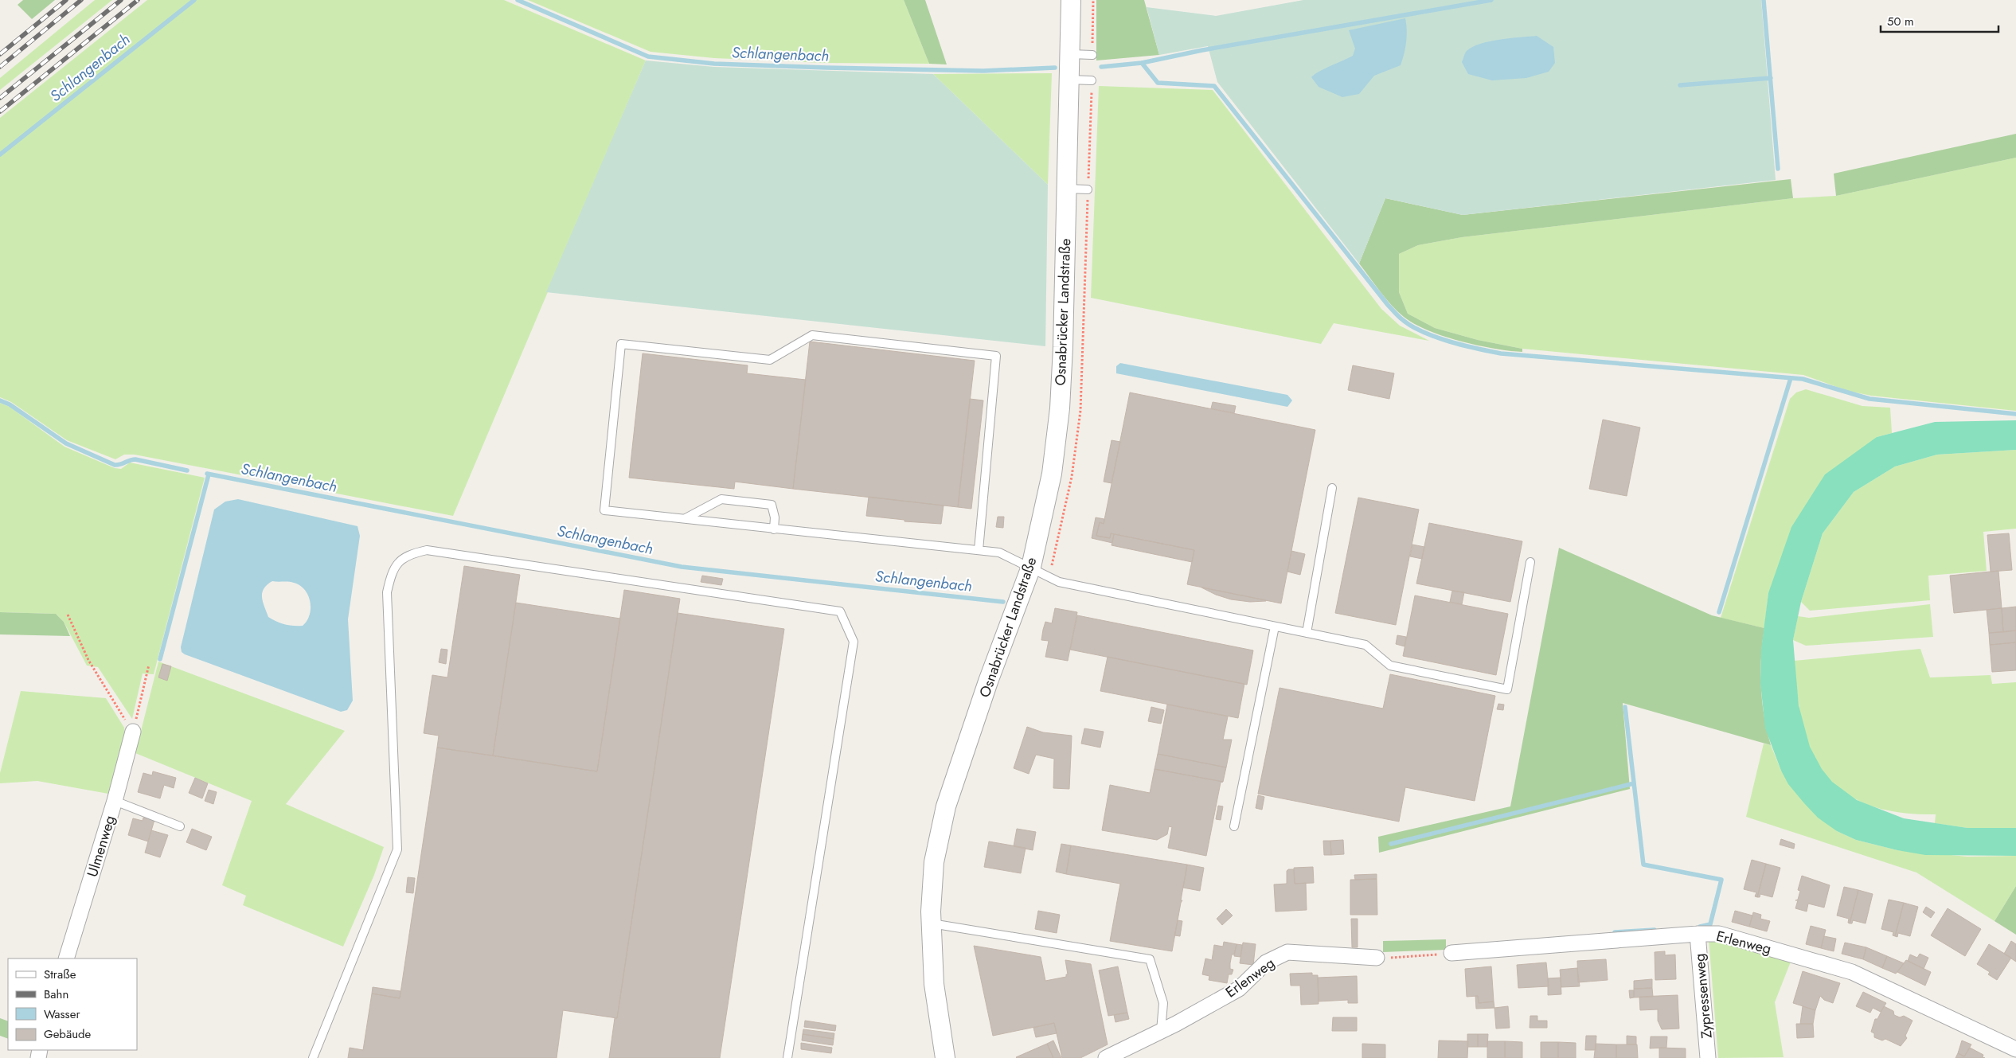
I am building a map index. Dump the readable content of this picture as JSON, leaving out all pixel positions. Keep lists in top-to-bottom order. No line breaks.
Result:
{"streets":{"street":["Osnabrücker Landstraße","Ulmenweg","Erlenweg","Zypressenweg"]},"crossings":[["Erlenweg","Zypressenweg"]],"water":["Schlangenbach"],"legend":["Straße","Bahn","Wasser","Gebäude"],"scale_bar":"50 m"}
